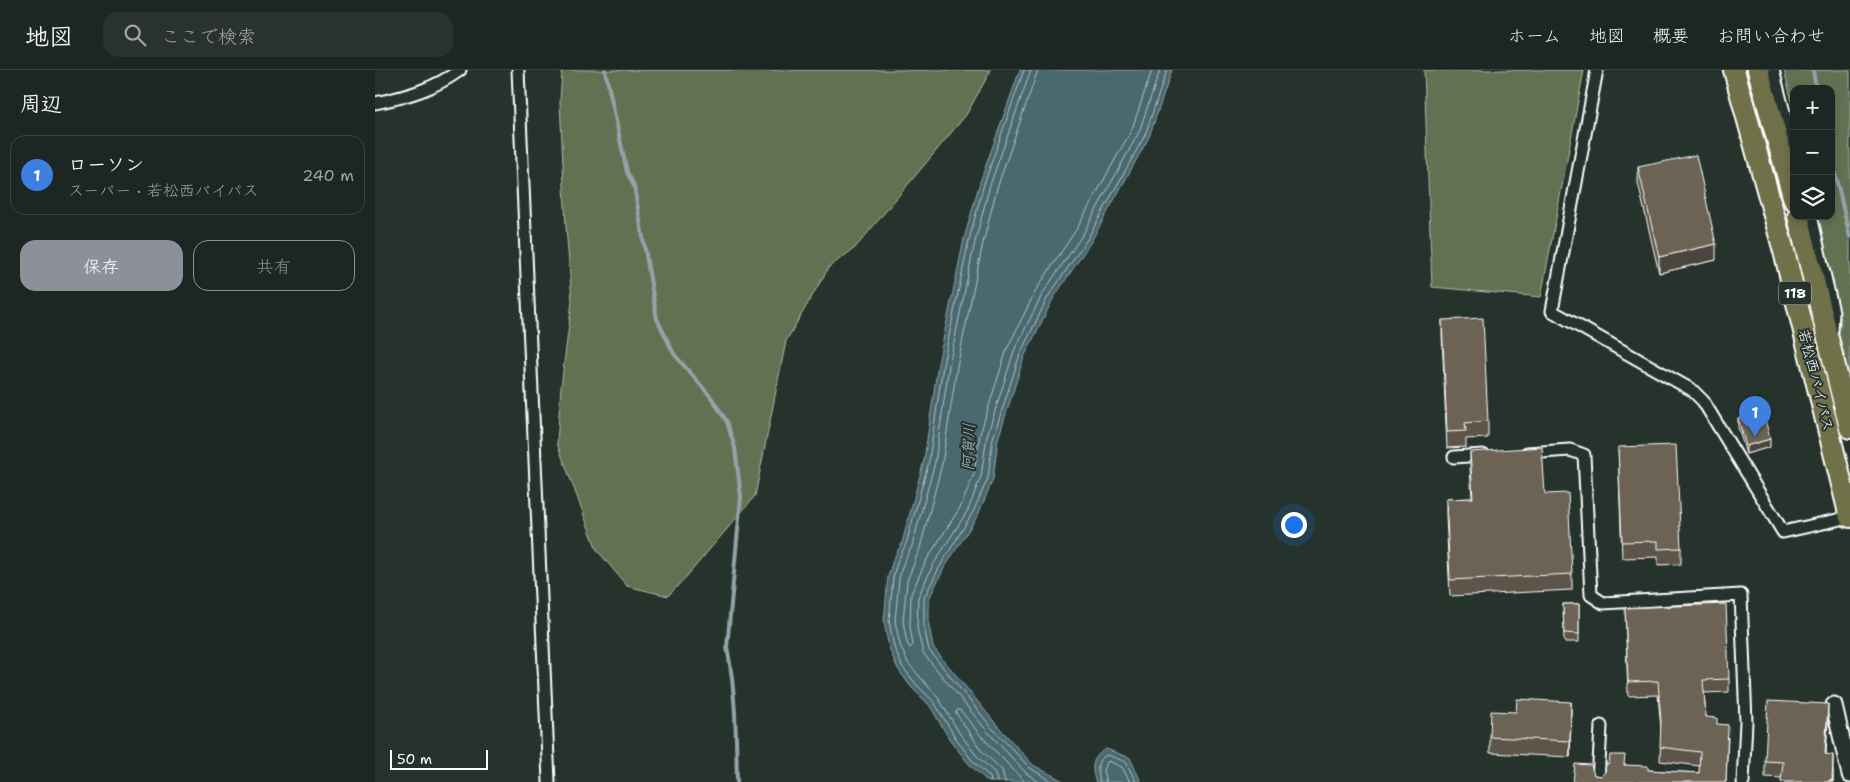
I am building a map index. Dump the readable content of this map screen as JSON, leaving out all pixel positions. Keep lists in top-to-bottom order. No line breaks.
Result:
{"streets":{"highway":["118","若松西バイパス"]},"water":["阿賀川"],"scale_bar":"50 m","page":{"header":"地図","search":"ここで検索","nav":["ホーム","地図","概要","お問い合わせ"],"heading":"周辺","map_buttons":["+","−"],"list":[{"mark":"1","name":"ローソン","note":"スーパー · 若松西バイパス","value":"240 m"}],"buttons":["保存","共有"],"pins":"1","scale":"50 m"}}
